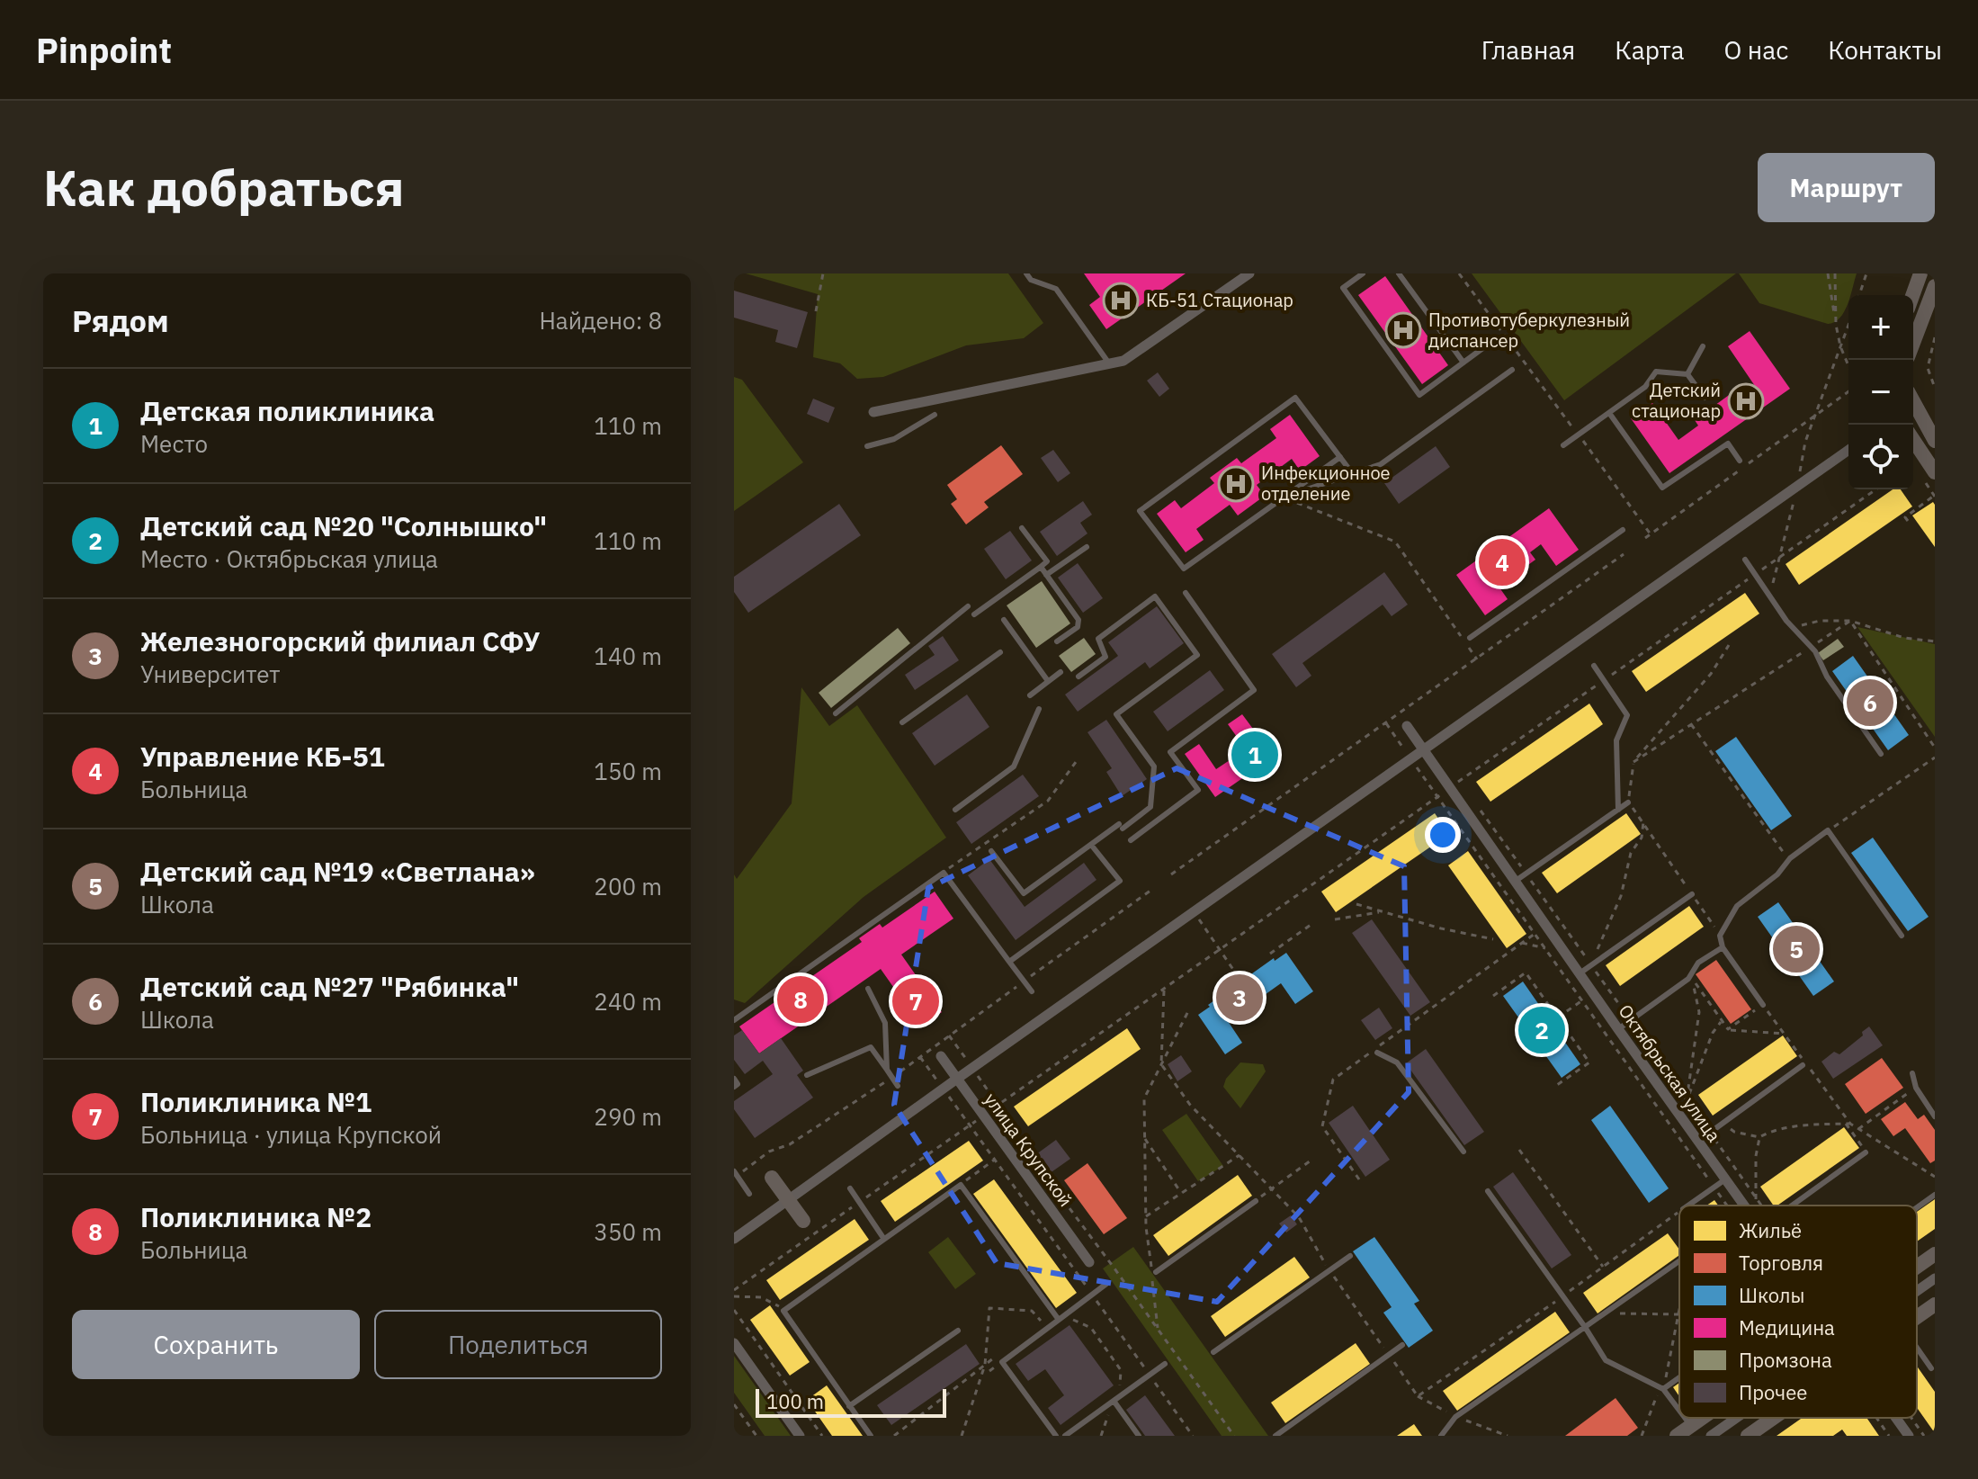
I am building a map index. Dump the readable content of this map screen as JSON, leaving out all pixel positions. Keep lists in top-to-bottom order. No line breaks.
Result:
{"streets":{"street":["Октябрьская улица","улица Крупской"]},"places":{"hospital":["КБ-51 Стационар","Противотуберкулезный диспансер","Детский стационар","Инфекционное отделение"]},"legend":["Жильё","Торговля","Школы","Медицина","Промзона","Прочее"],"scale_bar":"100 m","page":{"header":"Pinpoint","nav":["Главная","Карта","О нас","Контакты"],"buttons":["Маршрут",["Сохранить","Поделиться"]],"title":"Как добраться","heading":["Рядом","Найдено: 8"],"map_buttons":["+","−"],"list":[{"mark":"1","name":"Детская поликлиника","note":"Место","value":"110 m"},{"mark":"2","name":"Детский сад №20 \"Солнышко\"","note":"Место · Октябрьская улица","value":"110 m"},{"mark":"3","name":"Железногорский филиал СФУ","note":"Университет","value":"140 m"},{"mark":"4","name":"Управление КБ-51","note":"Больница","value":"150 m"},{"mark":"5","name":"Детский сад №19 «Светлана»","note":"Школа","value":"200 m"},{"mark":"6","name":"Детский сад №27 \"Рябинка\"","note":"Школа","value":"240 m"},{"mark":"7","name":"Поликлиника №1","note":"Больница · улица Крупской","value":"290 m"},{"mark":"8","name":"Поликлиника №2","note":"Больница","value":"350 m"}],"pins":["4","6","1","5","3","8","7","2"],"scale":"100 m"}}
